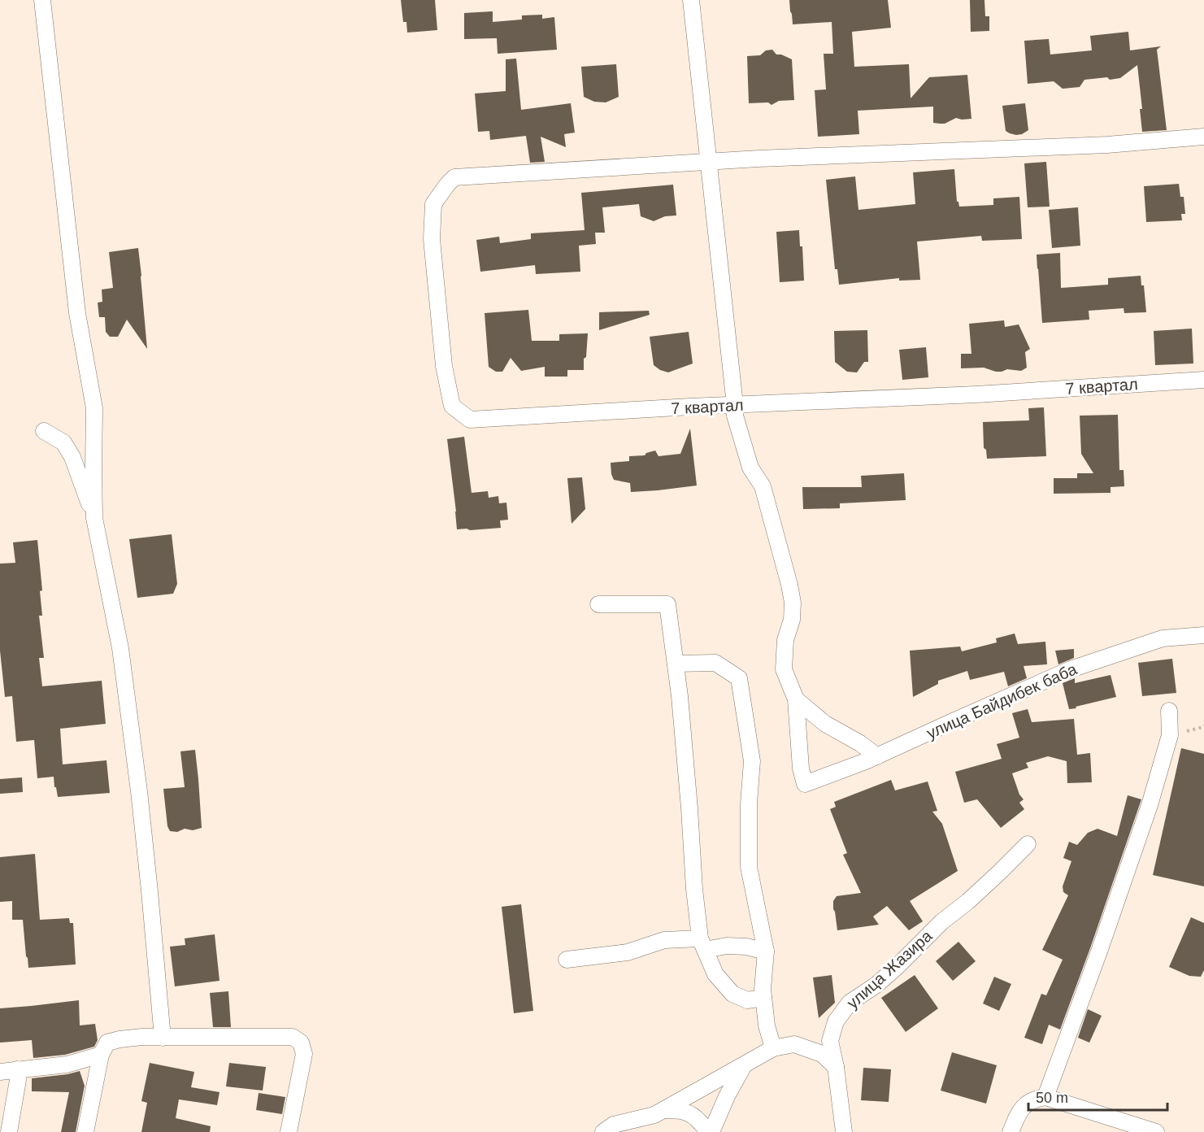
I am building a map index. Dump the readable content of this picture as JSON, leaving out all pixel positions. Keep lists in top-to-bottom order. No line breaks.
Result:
{"streets":{"street":["7 квартал","улица Байдибек баба","улица Жазира"]},"scale_bar":"50 m"}
